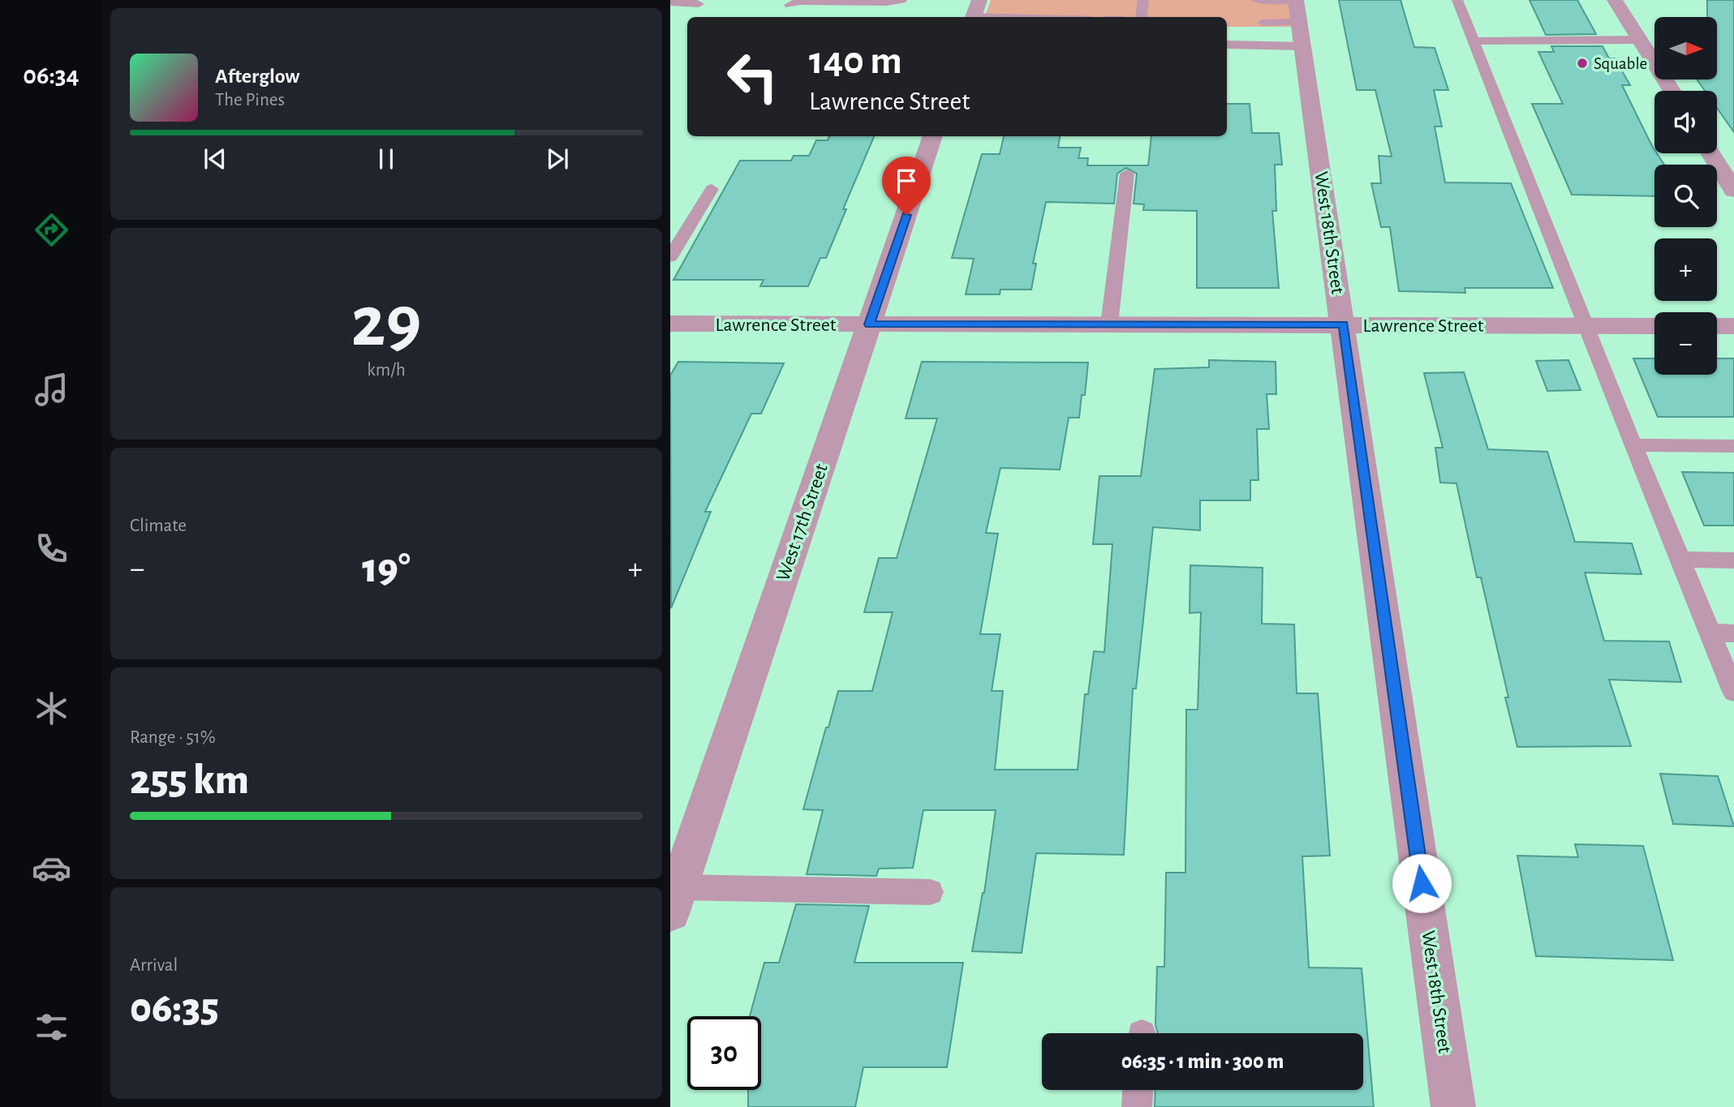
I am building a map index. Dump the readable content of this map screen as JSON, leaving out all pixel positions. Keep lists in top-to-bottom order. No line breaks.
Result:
{"streets":{"street":["West 18th Street","Lawrence Street","West 17th Street"]},"crossings":[["West 18th Street","Lawrence Street"],["Lawrence Street","West 17th Street"]],"places":["Squable"],"north":"right","page":{"tabs":"06:34","map_buttons":["+","−"],"turn":["140 m","Lawrence Street"],"song":["Afterglow","The Pines"],"tile":[["29","km/h"],"Climate",["Range · 51%","255 km"],["Arrival","06:35"]],"heat":["−","19°","+"],"limit":"30","trip":"06:35 · 1 min · 300 m"}}
